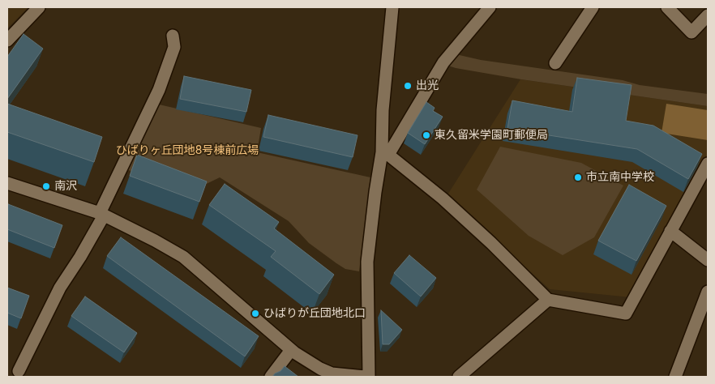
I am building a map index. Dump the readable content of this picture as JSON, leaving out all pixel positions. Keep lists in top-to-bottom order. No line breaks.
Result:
{"parks":["ひばりヶ丘団地8号棟前広場"],"places":["出光","東久留米学園町郵便局","市立南中学校","南沢","ひばりが丘団地北口"]}
